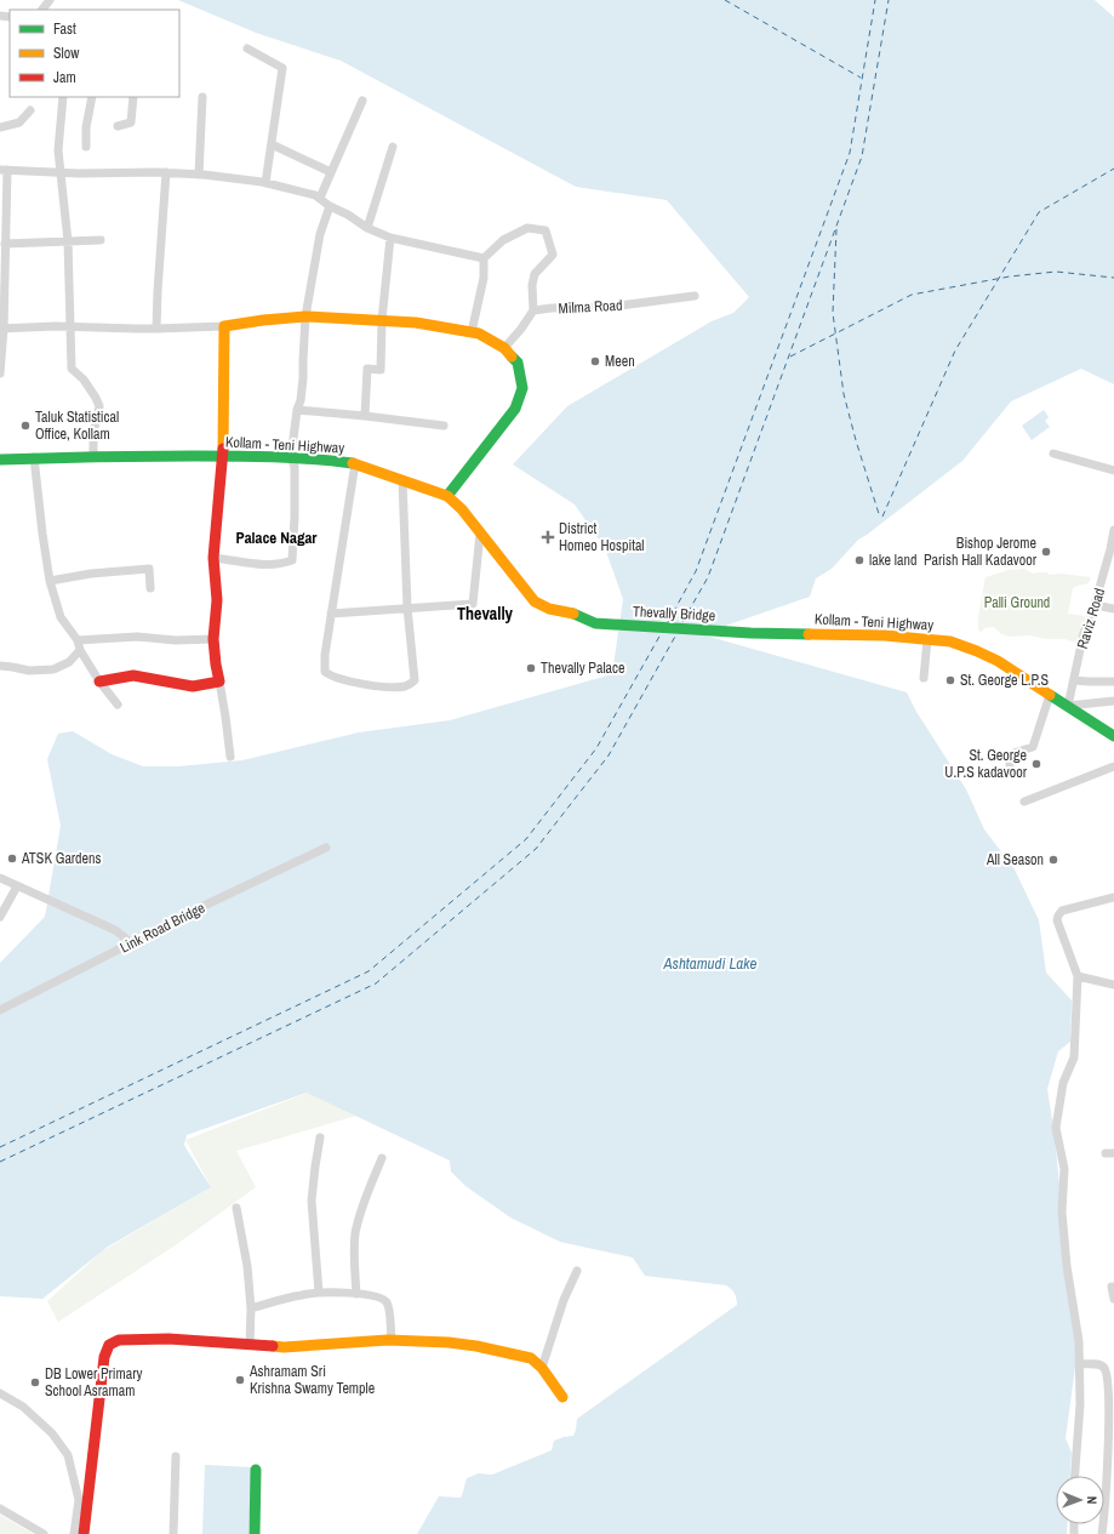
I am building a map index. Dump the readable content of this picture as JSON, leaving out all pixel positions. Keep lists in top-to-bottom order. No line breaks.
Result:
{"streets":{"street":["Milma Road","Kollam - Teni Highway","Thevally Bridge","Raviz Road","Link Road Bridge"]},"crossings":[["Kollam - Teni Highway","Thevally Bridge"],["Kollam - Teni Highway","Raviz Road"]],"districts":["Palace Nagar","Thevally"],"water":["Ashtamudi Lake"],"parks":["Palli Ground"],"places":{"other":["Meen","Taluk Statistical Office, Kollam","Bishop Jerome Parish Hall Kadavoor","lake land","Thevally Palace","St. George L.P.S","St. George U.P.S kadavoor","ATSK Gardens","All Season","Ashramam Sri Krishna Swamy Temple","DB Lower Primary School Asramam"],"health":["District Homeo Hospital"]},"legend":["Fast","Slow","Jam"],"north":"right"}
